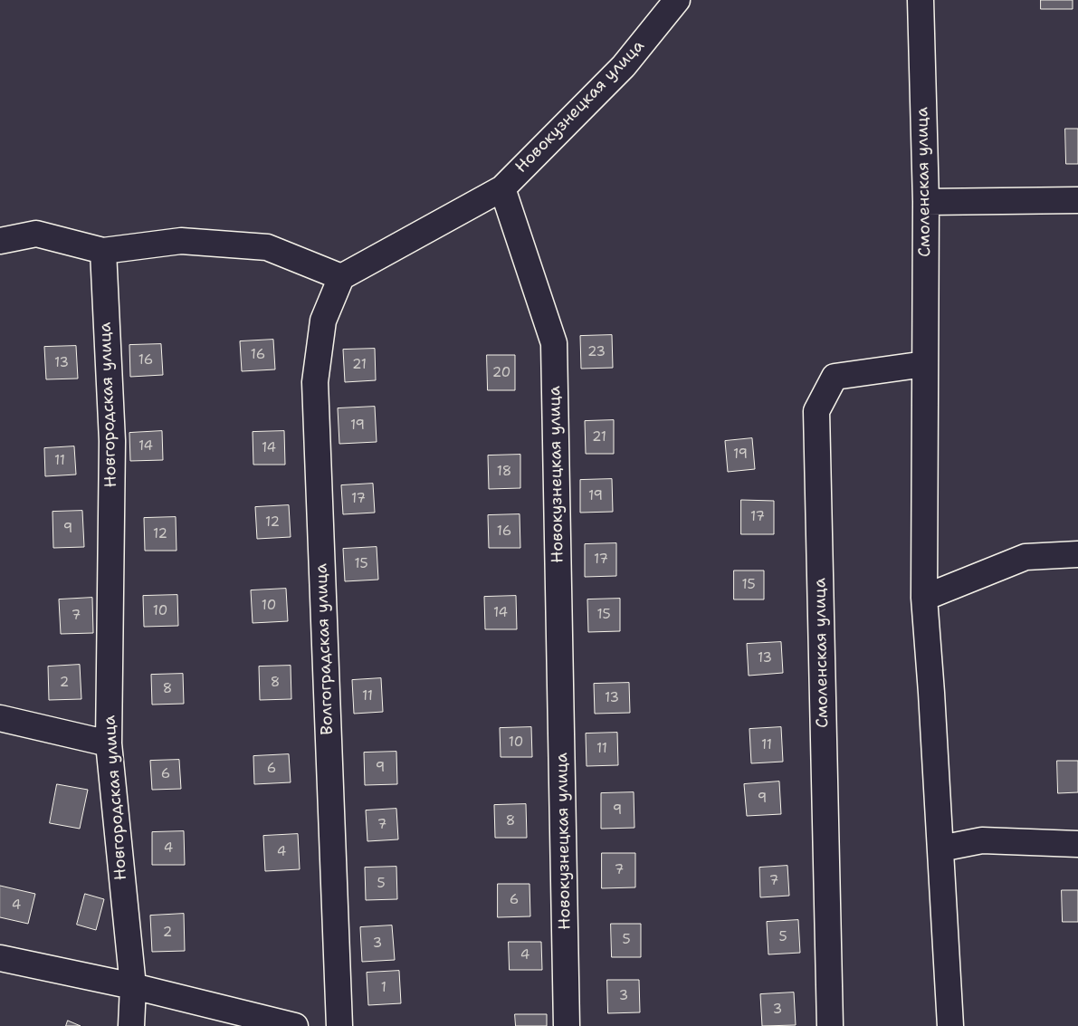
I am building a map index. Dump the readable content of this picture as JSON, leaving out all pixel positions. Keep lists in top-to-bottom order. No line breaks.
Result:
{"streets":{"street":["Новокузнецкая улица","Смоленская улица","Новгородская улица","Волгоградская улица"]},"house_numbers":["23","16","16","13","21","20","19","21","14","14","19","11","18","19","17","17","12","9","16","12","17","15","15","10","10","14","15","7","13","2","8","8","11","13","10","11","11","9","6","6","9","9","8","7","4","4","7","7","5","6","4","2","5","5","3","4","1","3","3"]}
